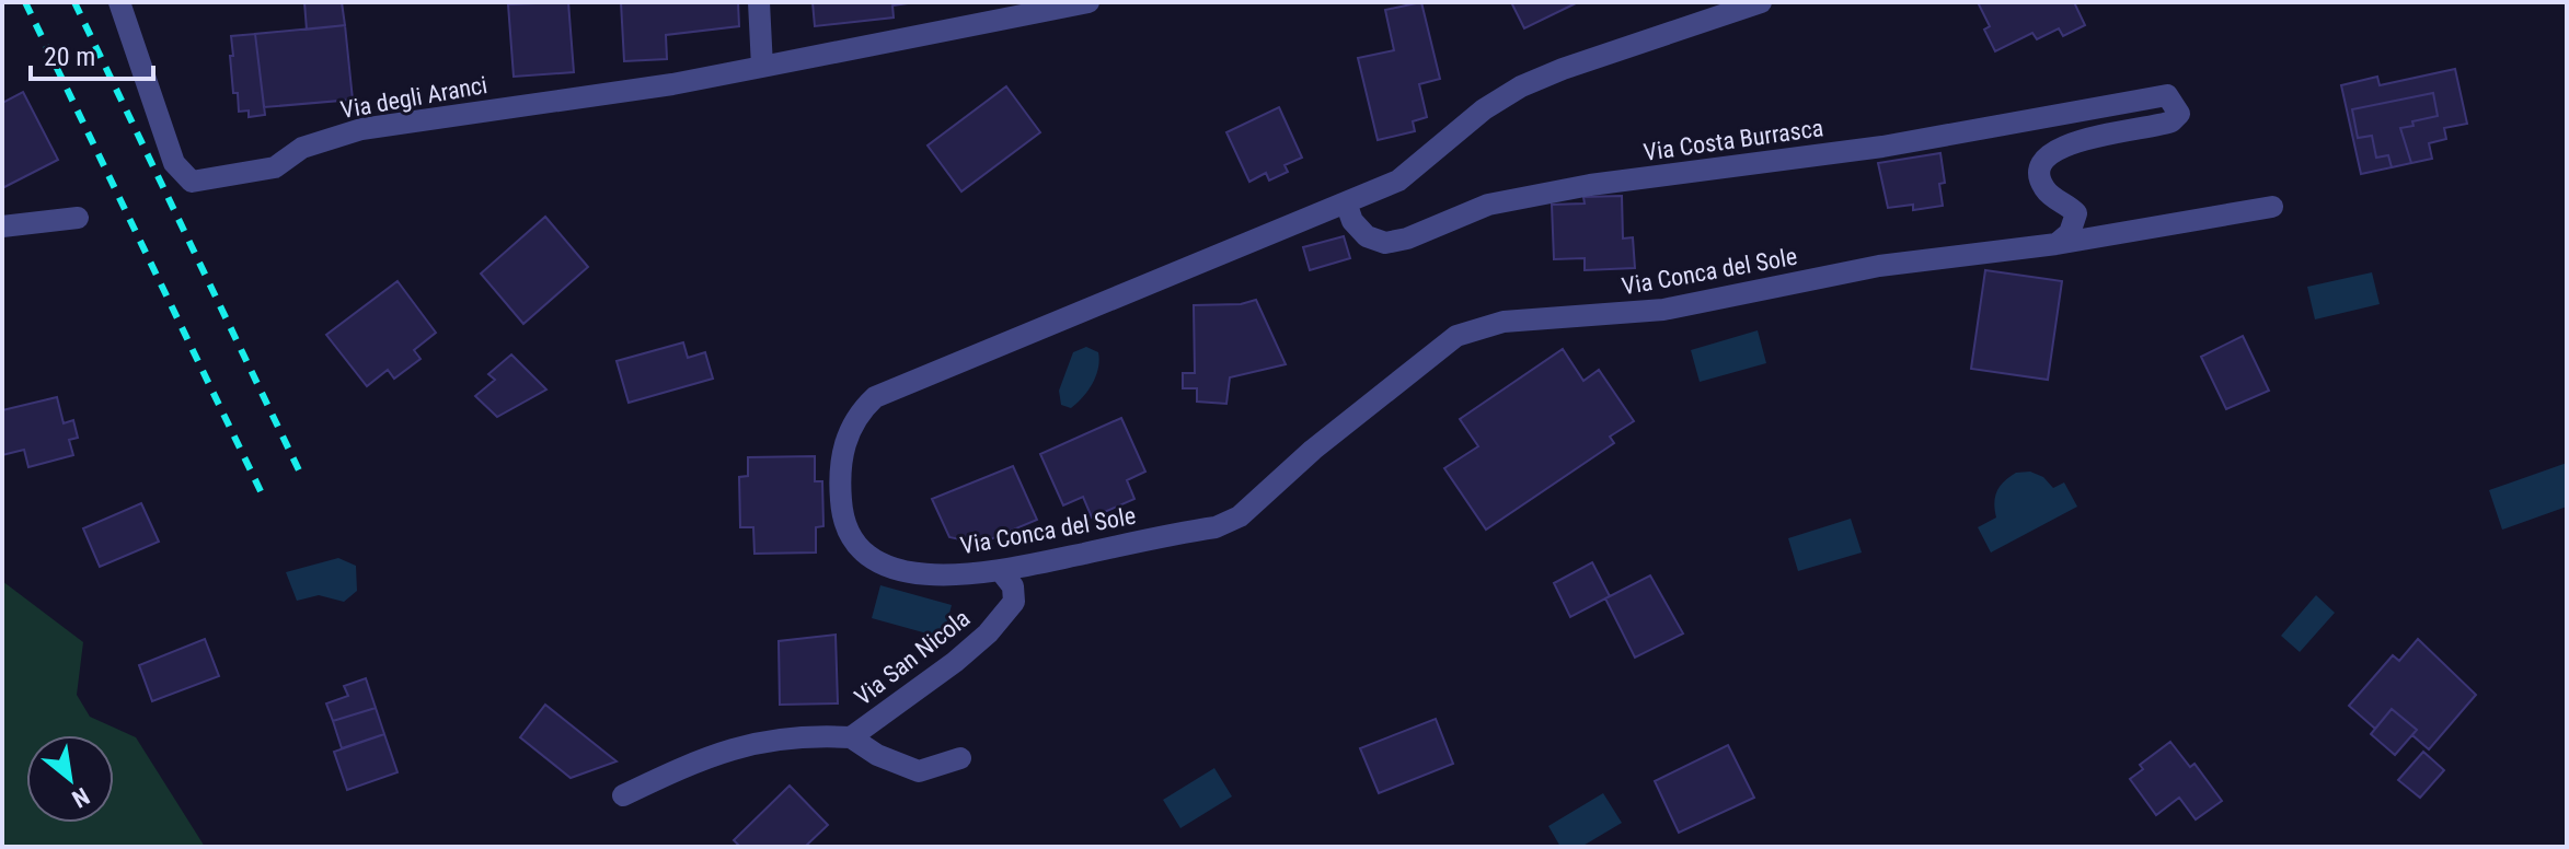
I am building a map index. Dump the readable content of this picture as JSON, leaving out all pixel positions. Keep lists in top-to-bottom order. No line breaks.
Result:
{"streets":{"street":["Via degli Aranci","Via Costa Burrasca","Via Conca del Sole","Via San Nicola"]},"crossings":[["Via Costa Burrasca","Via Conca del Sole"],["Via Conca del Sole","Via San Nicola"]],"scale_bar":"20 m","north":"bottom right"}
